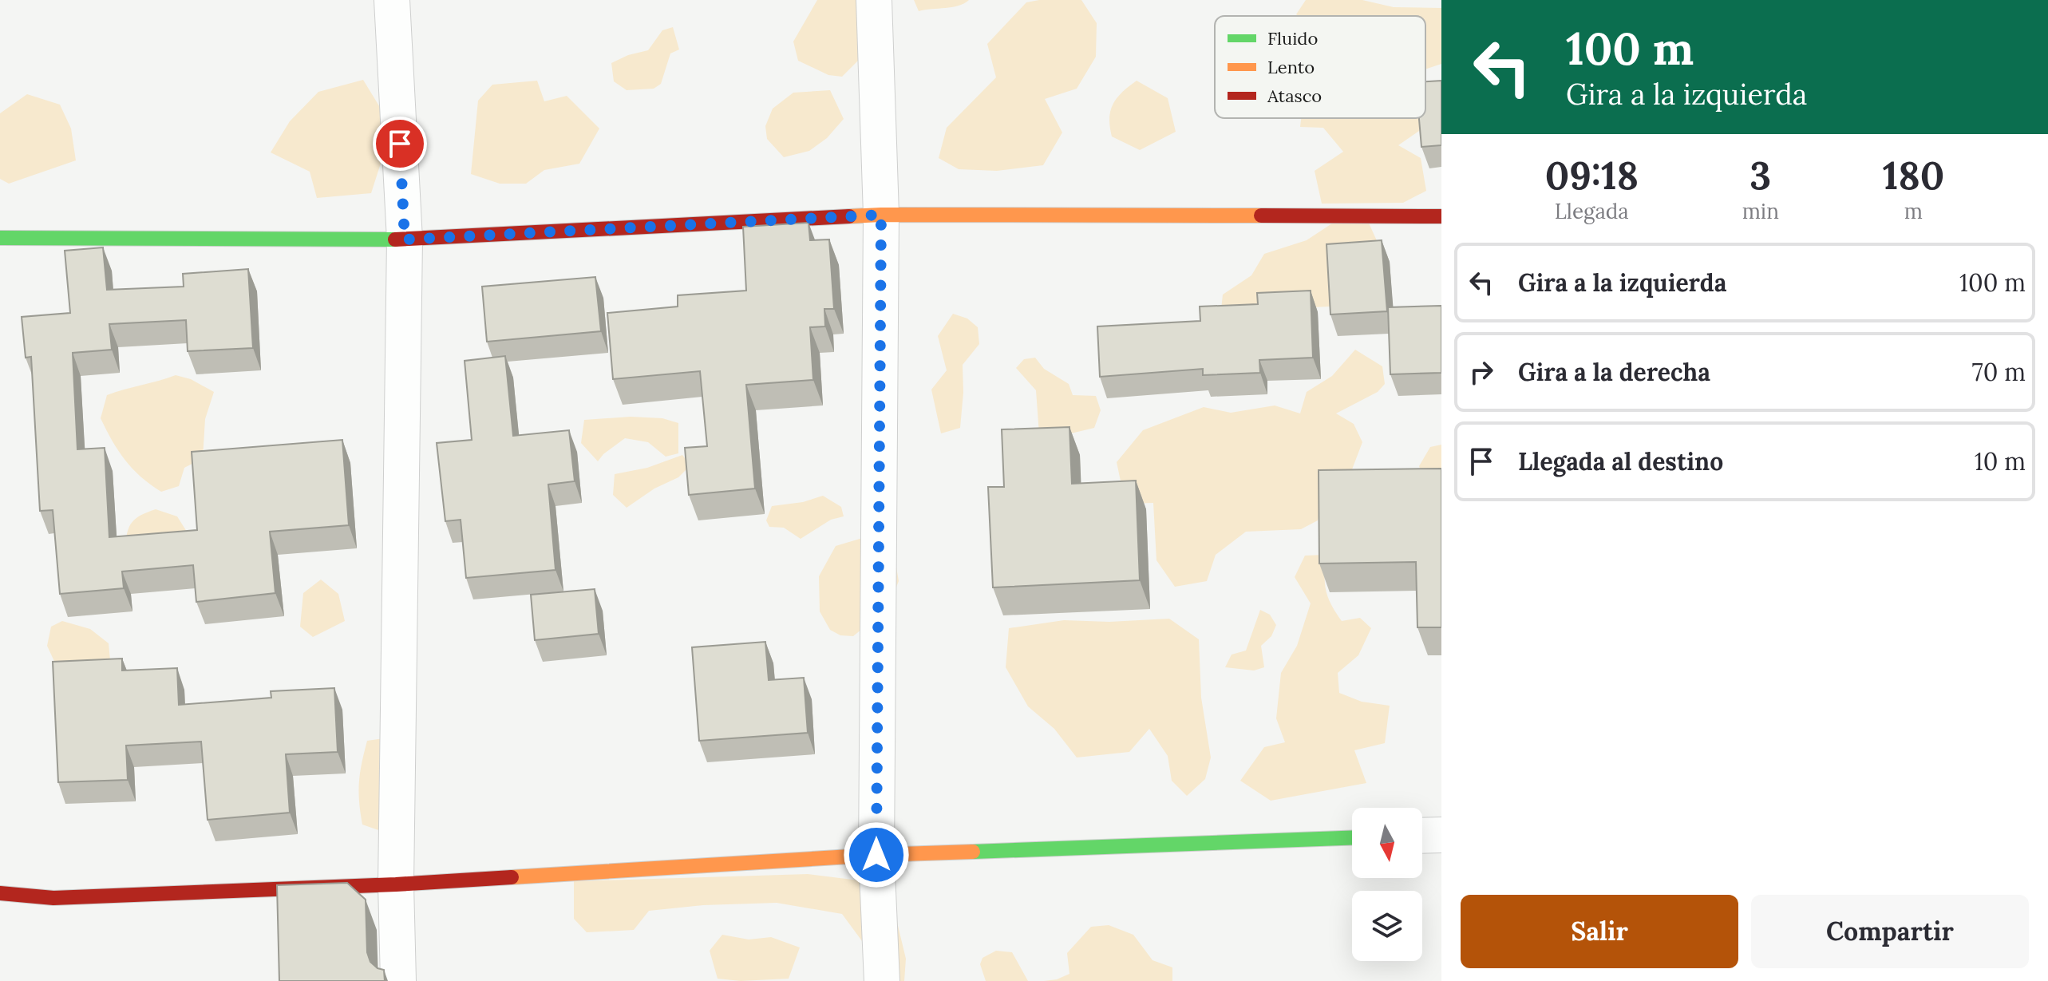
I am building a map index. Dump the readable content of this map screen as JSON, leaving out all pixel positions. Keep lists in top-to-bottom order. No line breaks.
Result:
{"legend":["Fluido","Lento","Atasco"],"north":"bottom","page":{"turn":["100 m","Gira a la izquierda"],"eta":["09:18","Llegada","3","min","180","m"],"list":[{"name":"Gira a la izquierda","value":"100 m"},{"name":"Gira a la derecha","value":"70 m"},{"name":"Llegada al destino","value":"10 m"}],"buttons":["Salir","Compartir"]}}
